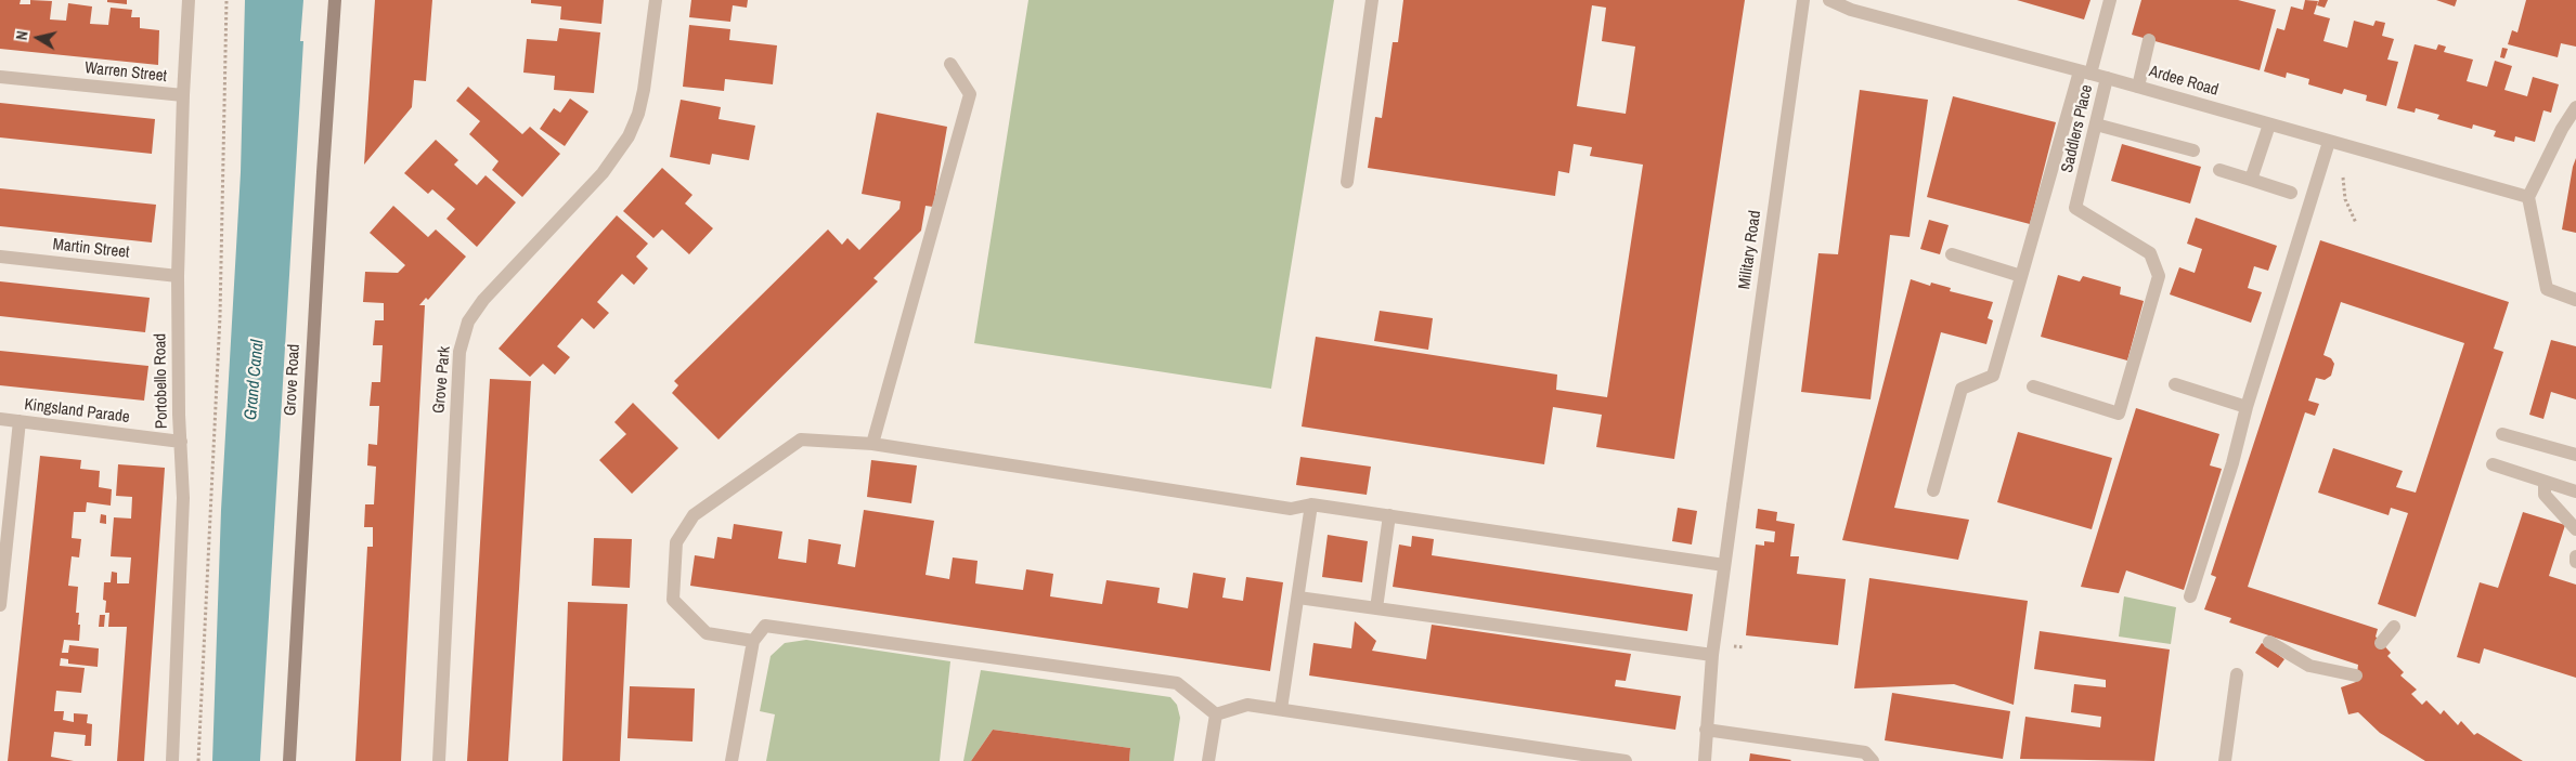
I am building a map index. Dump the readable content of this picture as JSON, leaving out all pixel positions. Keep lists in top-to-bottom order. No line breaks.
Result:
{"streets":{"main road":["Grove Road"],"street":["Warren Street","Ardee Road","Saddlers Place","Martin Street","Military Road","Grove Park","Portobello Road","Kingsland Parade"]},"crossings":[["Warren Street","Portobello Road"],["Ardee Road","Saddlers Place"],["Martin Street","Portobello Road"],["Portobello Road","Kingsland Parade"]],"water":["Grand Canal"],"north":"left"}
